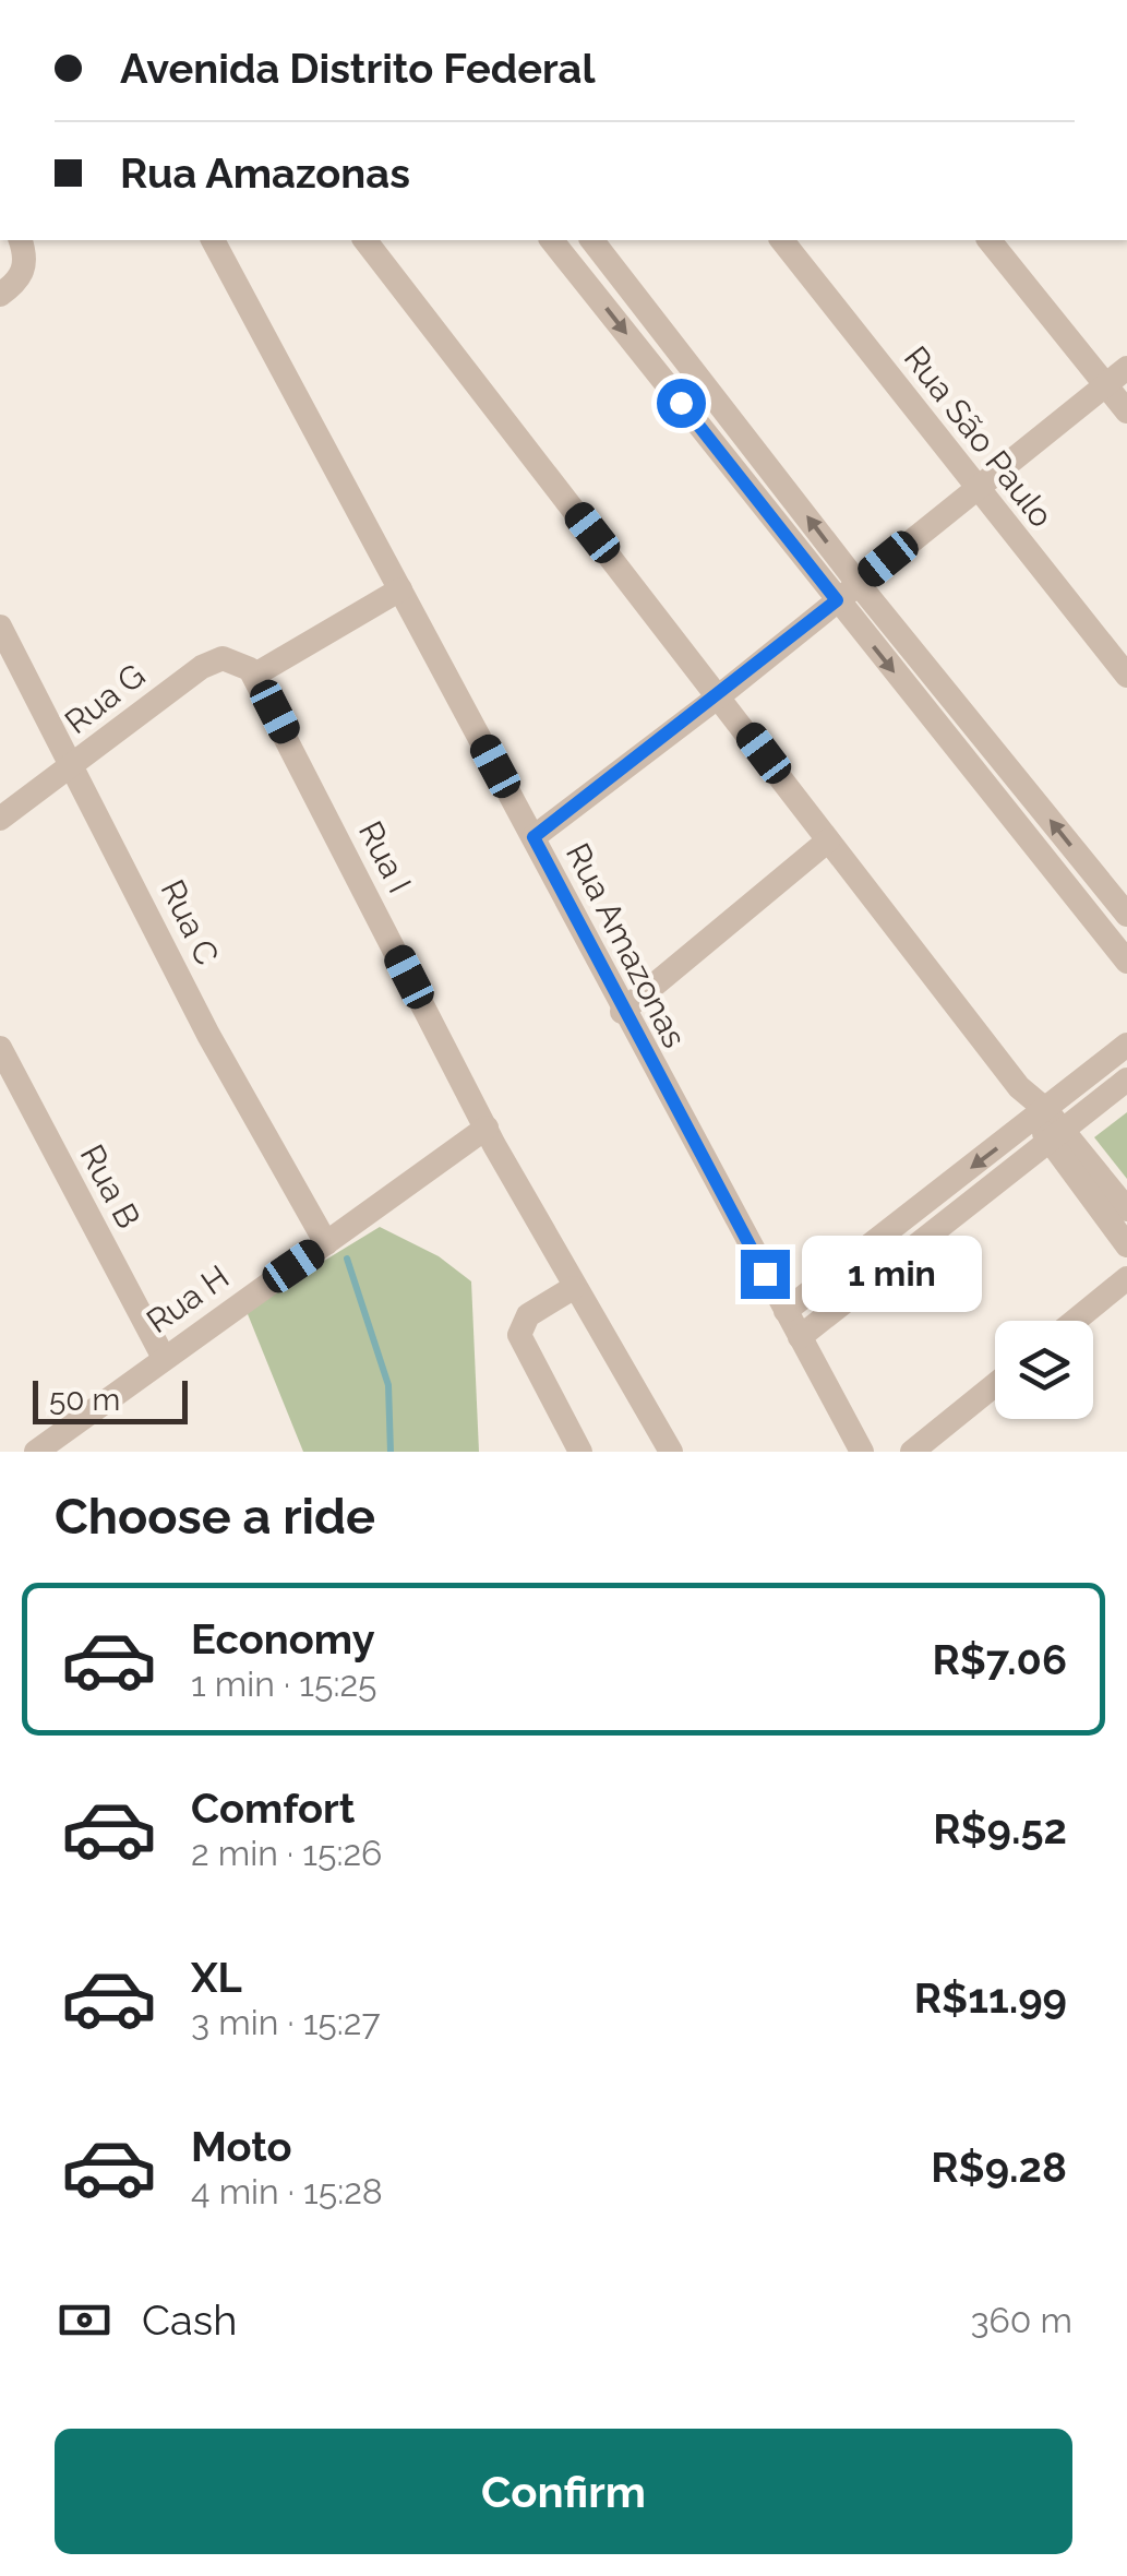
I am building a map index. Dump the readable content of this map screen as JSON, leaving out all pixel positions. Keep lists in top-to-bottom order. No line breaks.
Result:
{"streets":{"street":["Rua São Paulo","Rua G","Rua I","Rua C","Rua Amazonas","Rua B","Rua H"]},"crossings":[["Rua G","Rua I"],["Rua G","Rua C"],["Rua I","Rua H"],["Rua C","Rua H"],["Rua B","Rua H"]],"scale_bar":"50 m","page":{"banner":["Avenida Distrito Federal","Rua Amazonas"],"bubble":"1 min","scale":"50 m","heading":"Choose a ride","list":[{"name":"Economy","note":"1 min · 15:25","value":"R$7.06"},{"name":"Comfort","note":"2 min · 15:26","value":"R$9.52"},{"name":"XL","note":"3 min · 15:27","value":"R$11.99"},{"name":"Moto","note":"4 min · 15:28","value":"R$9.28"}],"pay":["Cash","360 m"],"buttons":"Confirm"}}
